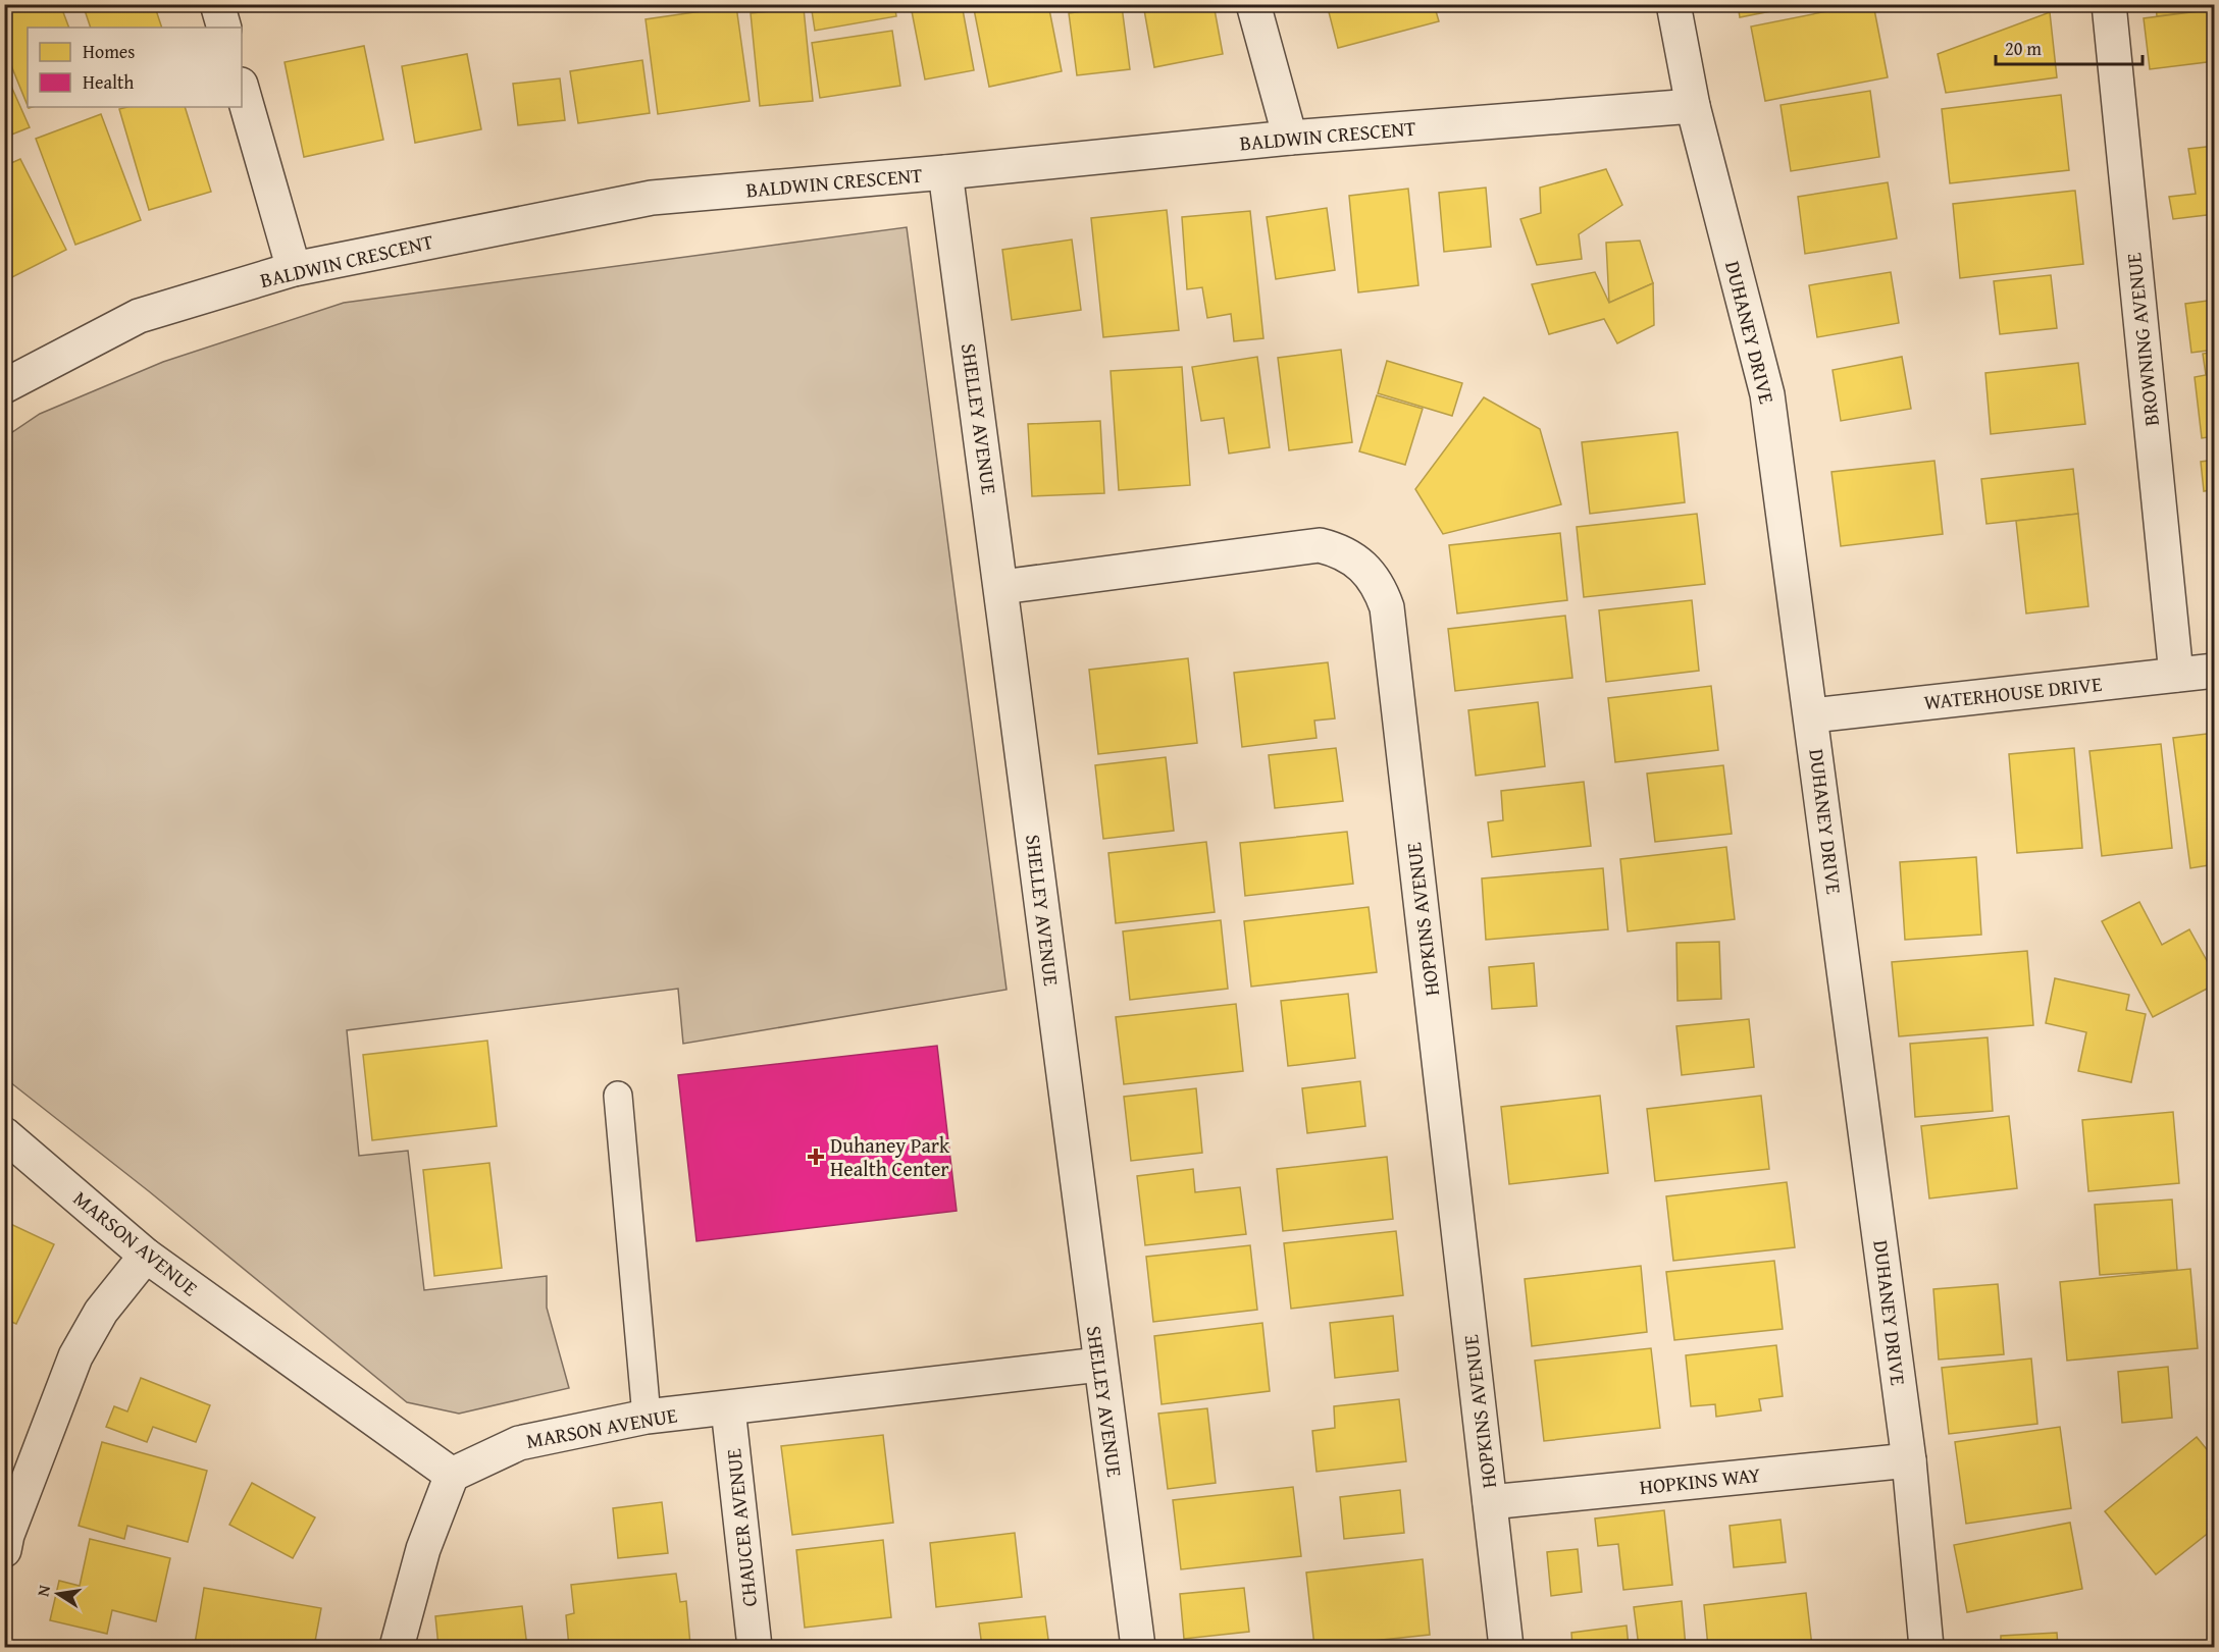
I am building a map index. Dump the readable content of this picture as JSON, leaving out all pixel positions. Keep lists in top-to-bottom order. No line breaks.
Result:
{"streets":{"street":["BALDWIN CRESCENT","DUHANEY DRIVE","BROWNING AVENUE","SHELLEY AVENUE","WATERHOUSE DRIVE","HOPKINS AVENUE","MARSON AVENUE","HOPKINS WAY","CHAUCER AVENUE"]},"crossings":[["BALDWIN CRESCENT","DUHANEY DRIVE"],["BALDWIN CRESCENT","SHELLEY AVENUE"],["DUHANEY DRIVE","WATERHOUSE DRIVE"],["DUHANEY DRIVE","HOPKINS WAY"],["BROWNING AVENUE","WATERHOUSE DRIVE"],["SHELLEY AVENUE","HOPKINS AVENUE"],["SHELLEY AVENUE","MARSON AVENUE"],["HOPKINS AVENUE","HOPKINS WAY"],["MARSON AVENUE","CHAUCER AVENUE"]],"places":{"health":["Duhaney Park Health Center"]},"legend":["Homes","Health"],"scale_bar":"20 m","north":"left"}
